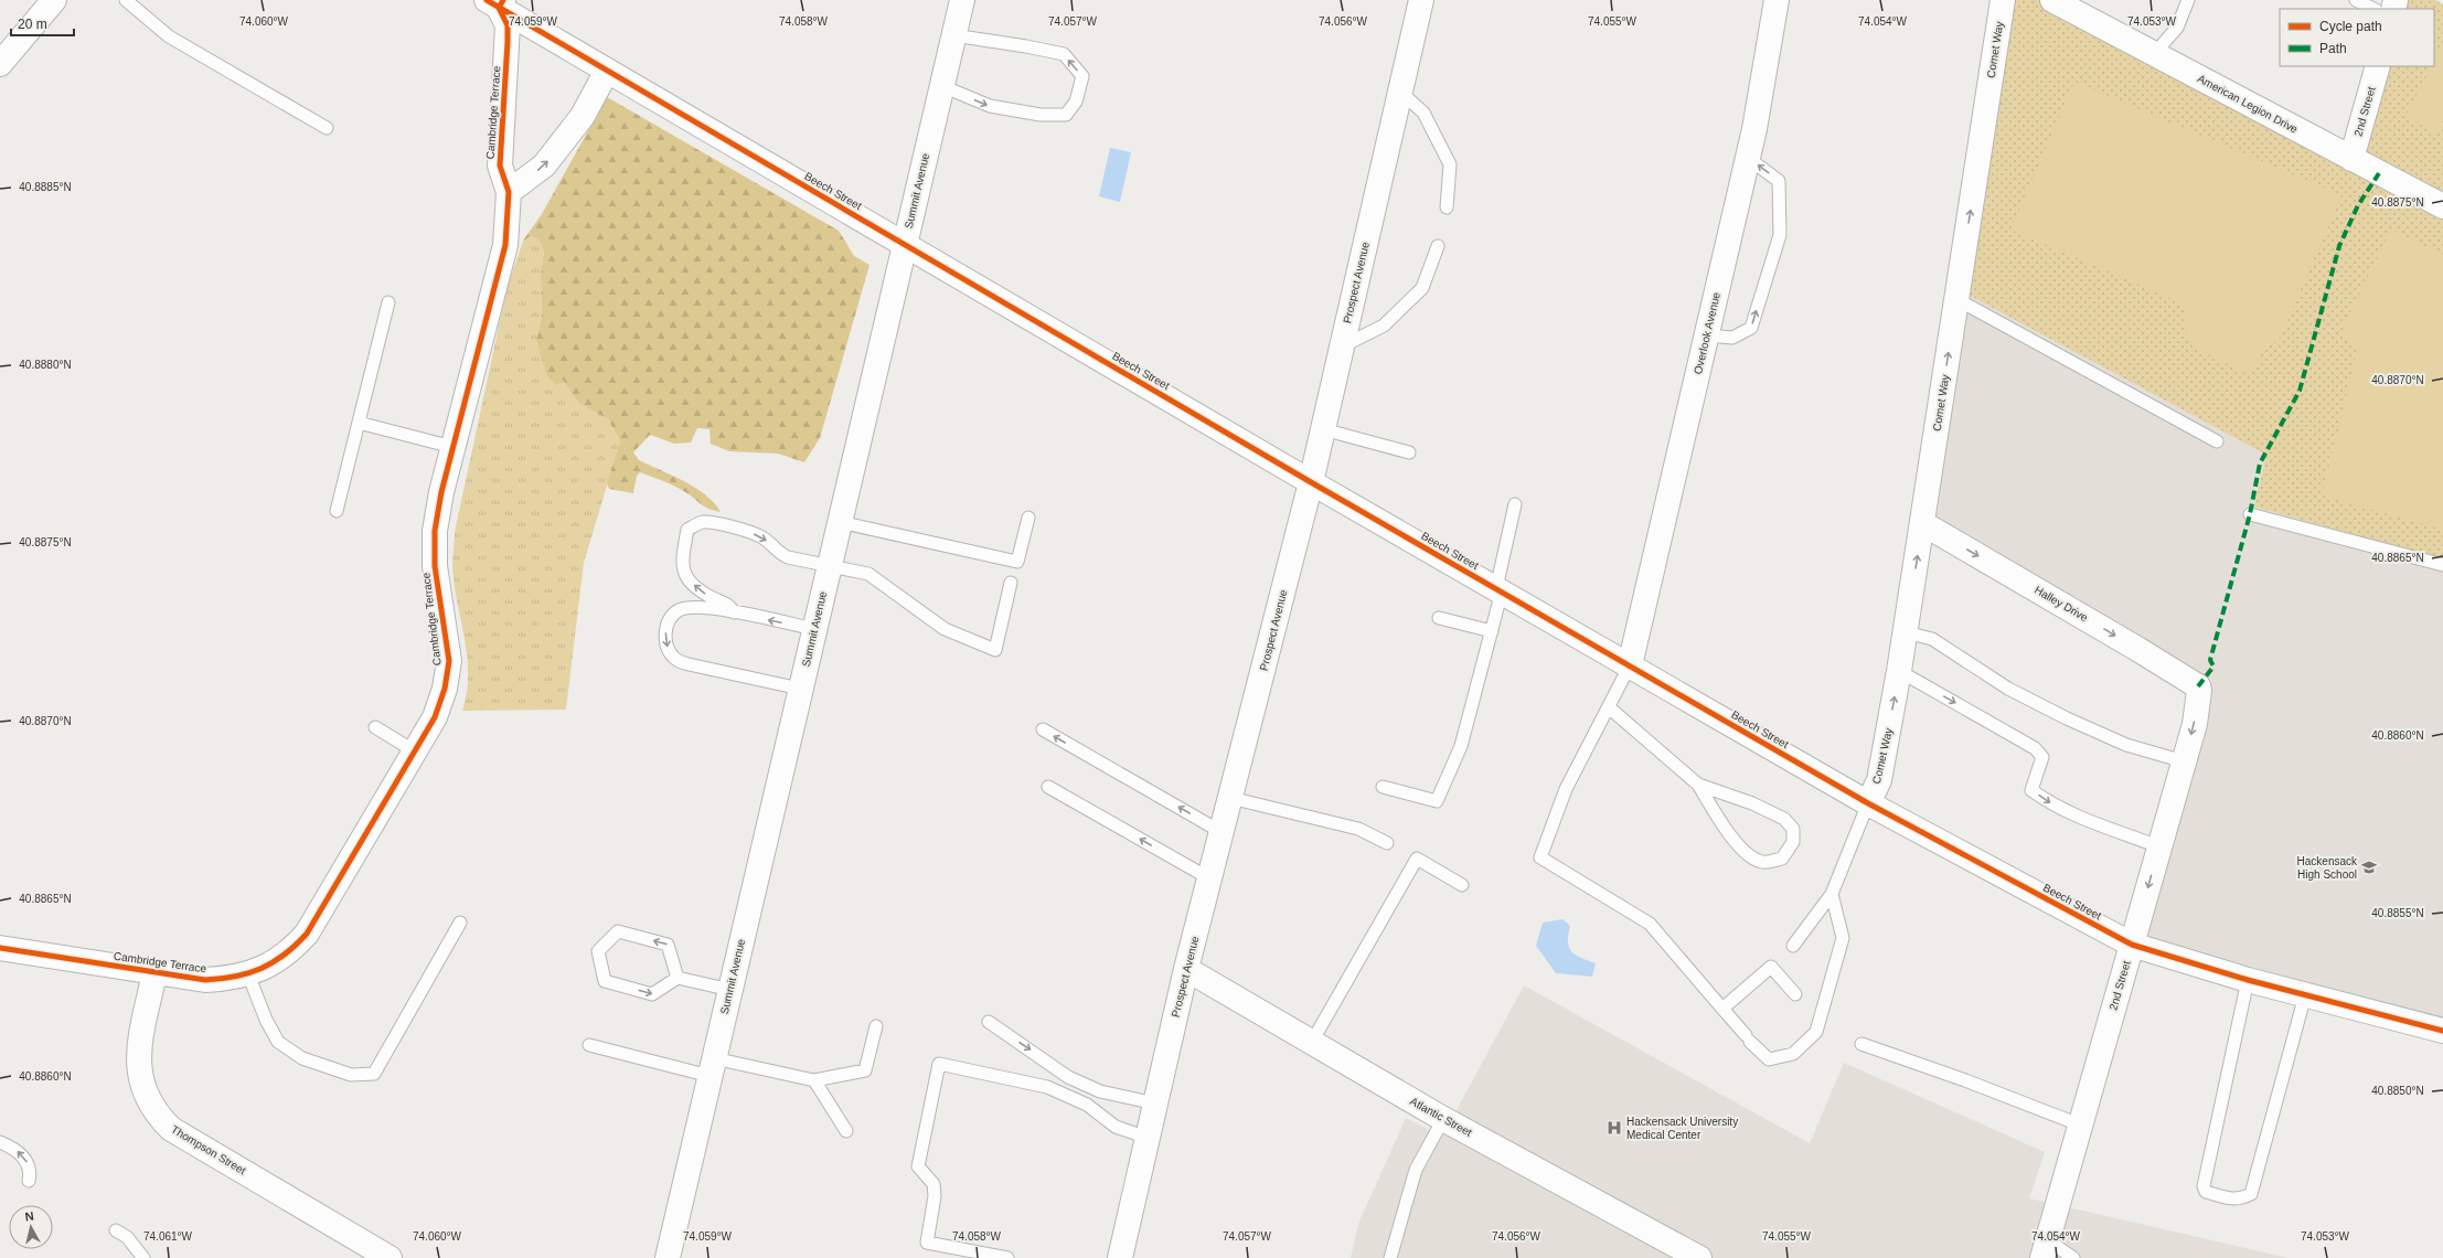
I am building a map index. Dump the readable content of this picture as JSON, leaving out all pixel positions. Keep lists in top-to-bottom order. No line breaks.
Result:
{"streets":{"street":["Comet Way","American Legion Drive","2nd Street","Cambridge Terrace","Beech Street","Summit Avenue","Prospect Avenue","Overlook Avenue","Halley Drive","Atlantic Street","Thompson Street"]},"crossings":[["Comet Way","Beech Street"],["Comet Way","Halley Drive"],["American Legion Drive","2nd Street"],["2nd Street","Beech Street"],["2nd Street","Halley Drive"],["Cambridge Terrace","Beech Street"],["Cambridge Terrace","Thompson Street"],["Beech Street","Summit Avenue"],["Beech Street","Prospect Avenue"],["Beech Street","Overlook Avenue"],["Prospect Avenue","Atlantic Street"]],"one_way":["Comet Way","Halley Drive"],"places":{"school or university":["Hackensack High School"],"hospital":["Hackensack University Medical Center"]},"legend":["Cycle path","Path"],"scale_bar":"20 m","north":"top","coordinates":["74.060°W","74.059°W","74.058°W","74.057°W","74.056°W","74.055°W","74.054°W","74.053°W","40.8885°N","40.8875°N","40.8880°N","40.8870°N","40.8865°N","40.8860°N","40.8855°N","40.8850°N","74.061°W"]}
